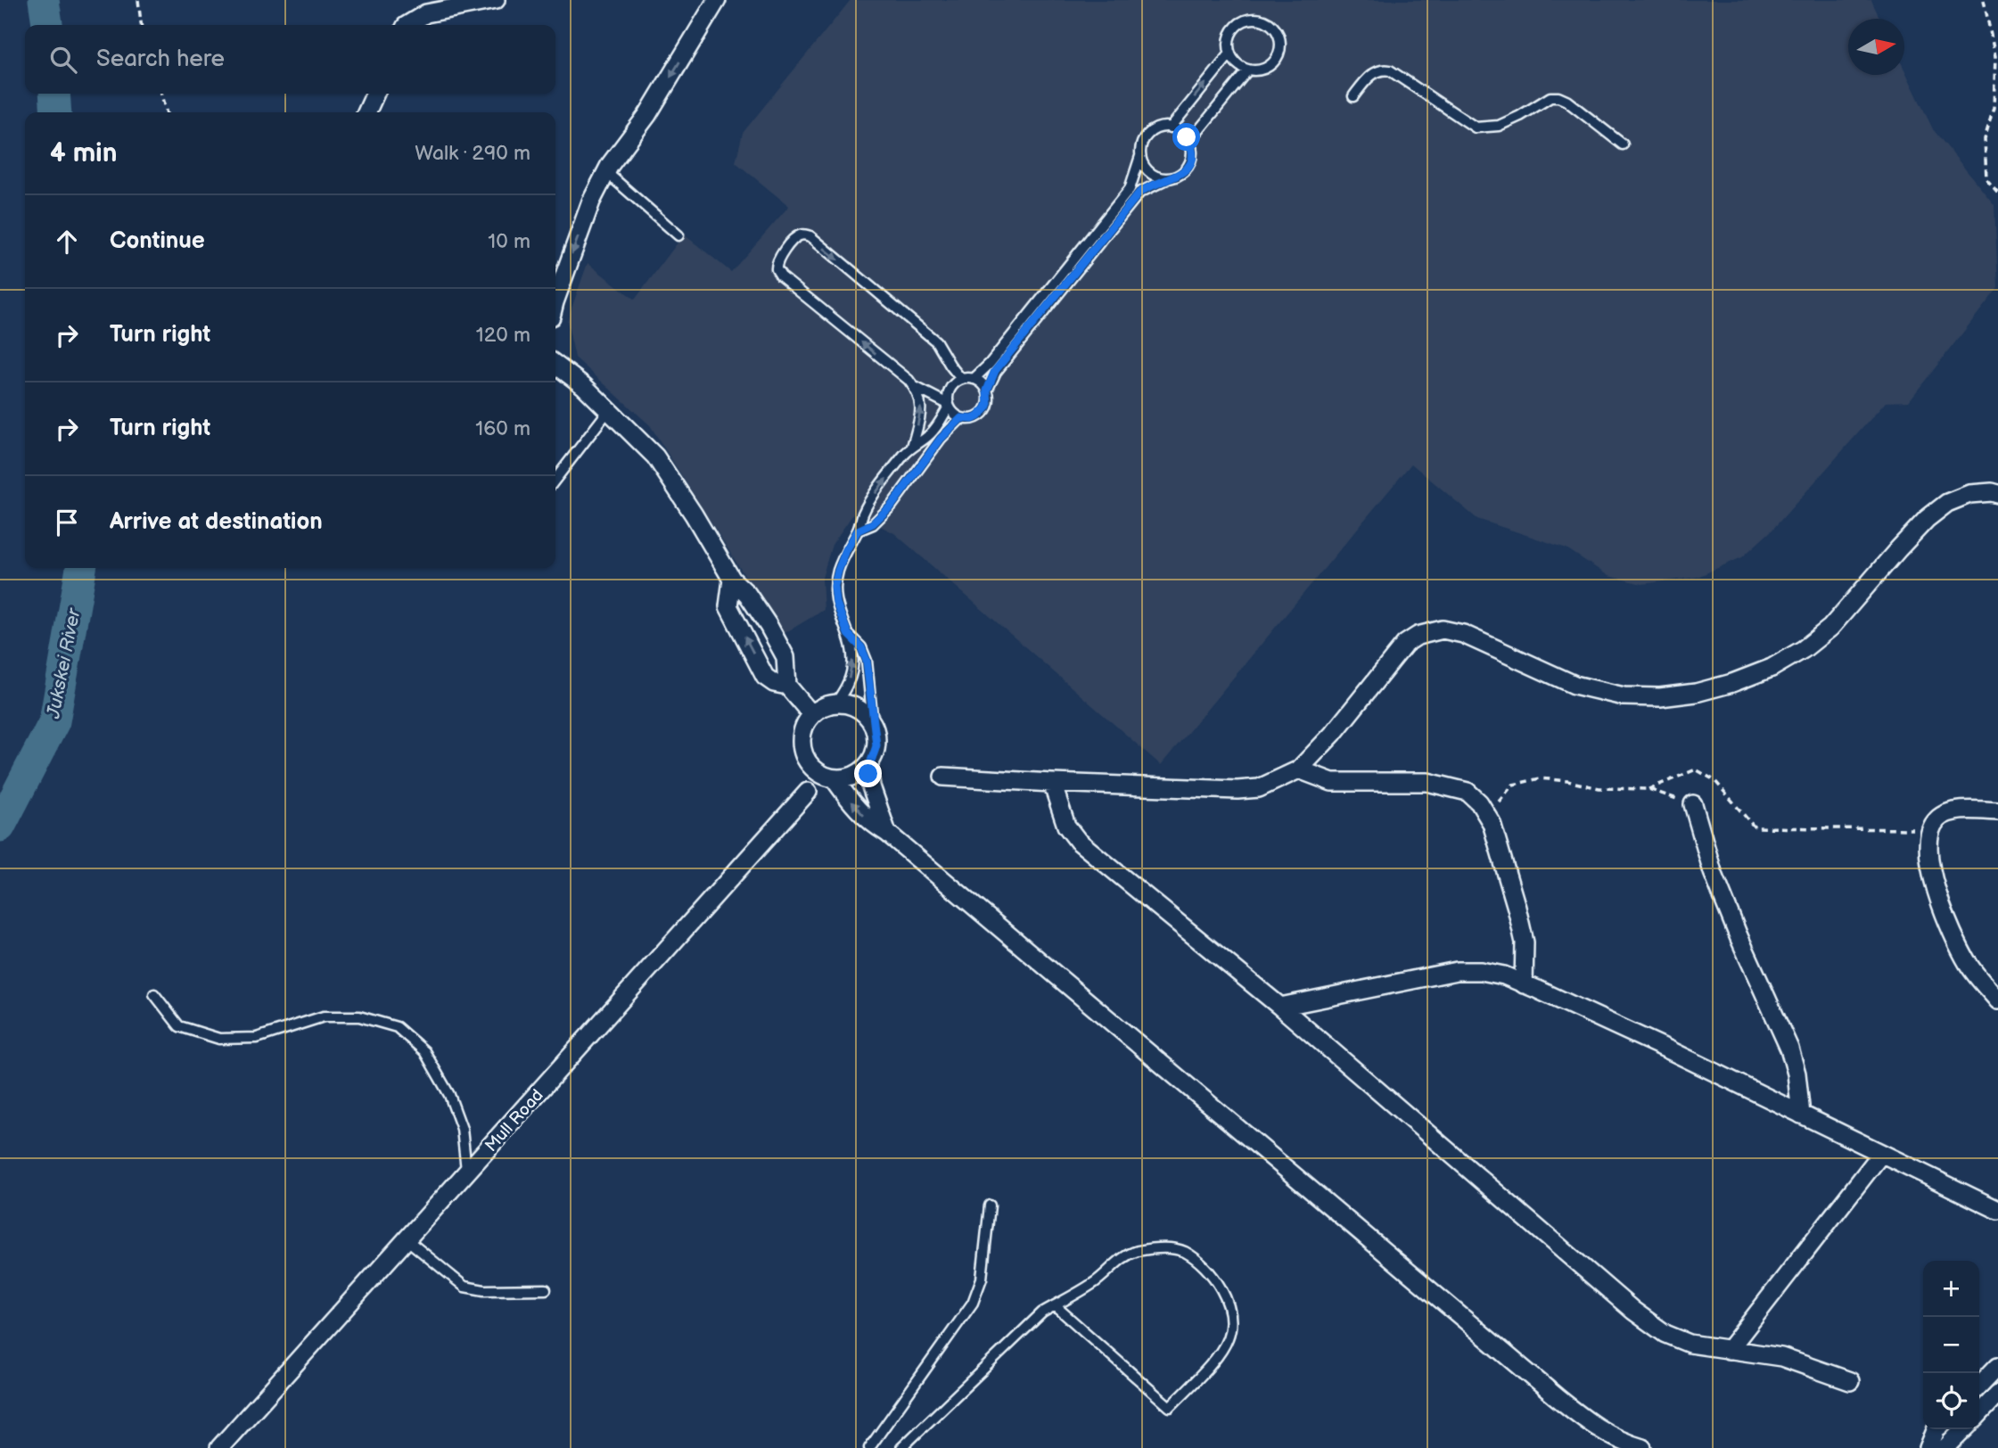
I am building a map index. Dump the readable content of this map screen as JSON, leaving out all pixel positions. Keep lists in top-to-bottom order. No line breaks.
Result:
{"streets":{"street":["Mull Road"]},"water":["Jukskei River"],"north":"right","page":{"search":"Search here","heading":["4 min","Walk · 290 m"],"list":[["Continue","10 m"],["Turn right","120 m"],["Turn right","160 m"],"Arrive at destination"],"map_buttons":["+","−"]}}
